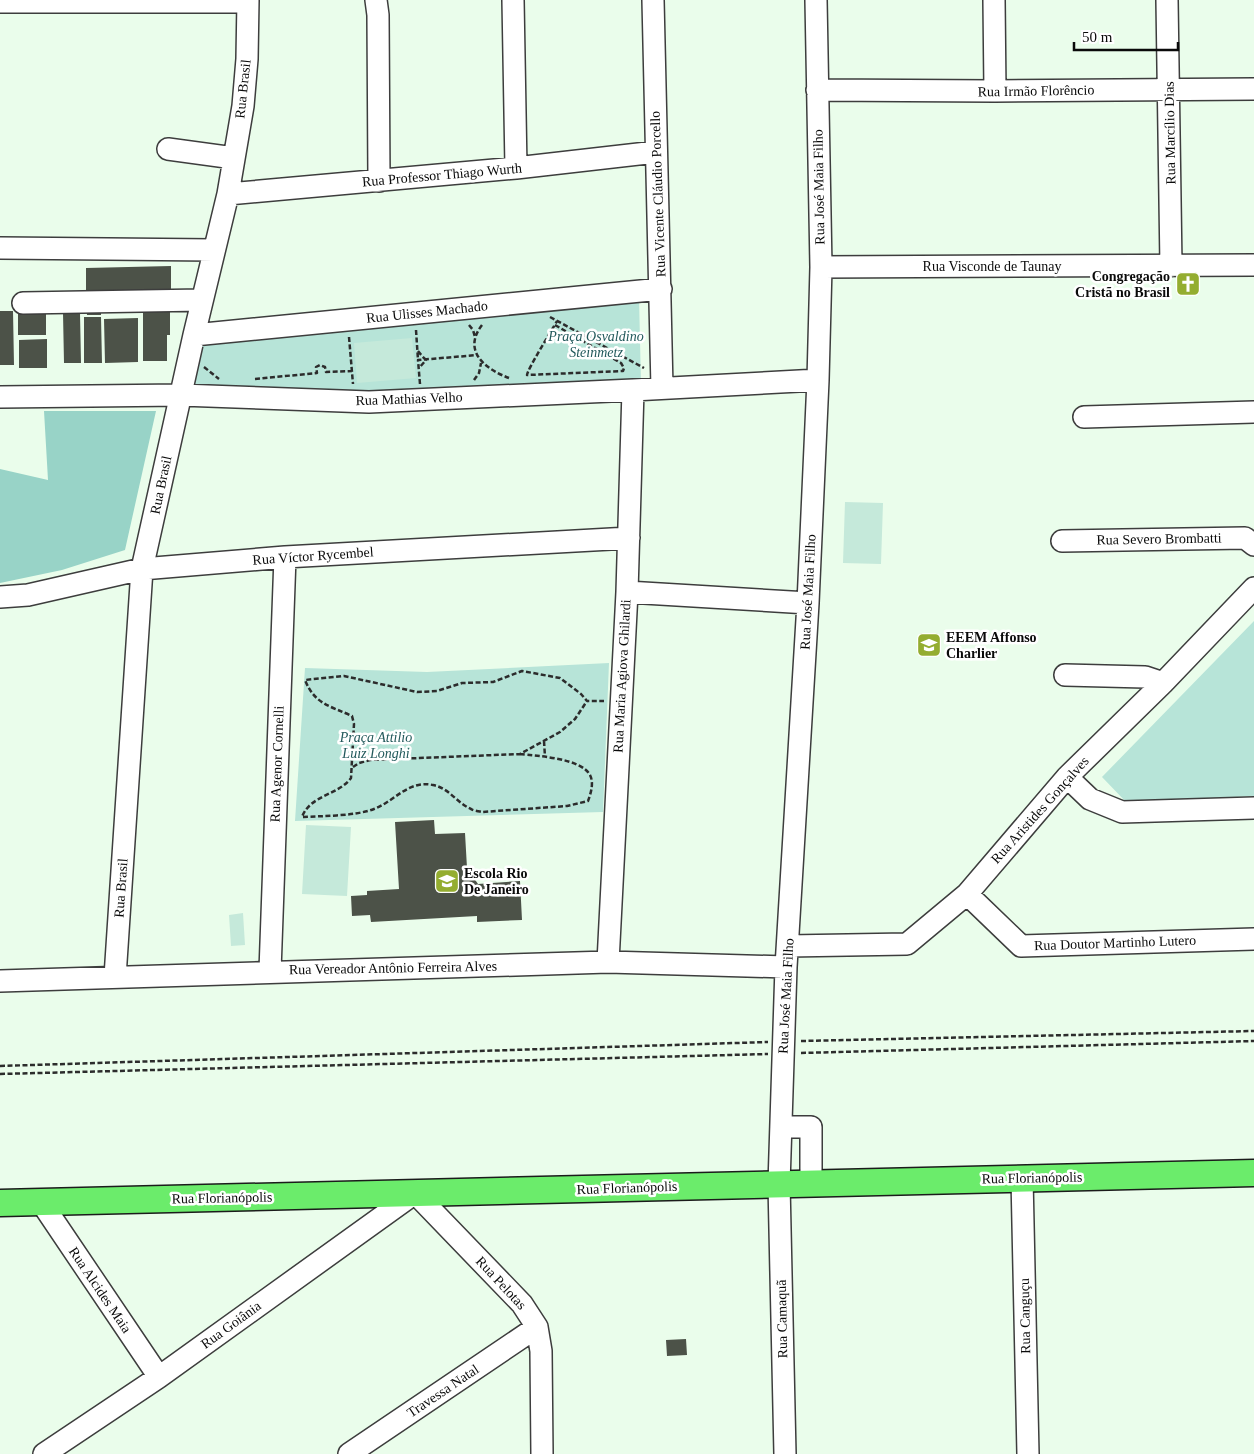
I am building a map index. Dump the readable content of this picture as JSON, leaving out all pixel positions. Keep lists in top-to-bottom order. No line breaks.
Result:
{"streets":{"main road":["Rua Florianópolis"],"street":["Rua Brasil","Rua Irmão Florêncio","Rua Marcílio Dias","Rua Professor Thiago Wurth","Rua José Maia Filho","Rua Vicente Cláudio Porcello","Rua Visconde de Taunay","Rua Ulisses Machado","Rua Mathias Velho","Rua Severo Brombatti","Rua Víctor Rycembel","Rua Maria Agiova Ghilardi","Rua Agenor Cornelli","Rua Aristides Gonçalves","Rua Doutor Martinho Lutero","Rua Vereador Antônio Ferreira Alves","Rua Pelotas","Rua Alcides Maia","Rua Canguçu","Rua Camaquã","Rua Goiânia","Travessa Natal"]},"crossings":[["Rua Brasil","Rua Professor Thiago Wurth"],["Rua Brasil","Rua Ulisses Machado"],["Rua Brasil","Rua Mathias Velho"],["Rua Brasil","Rua Víctor Rycembel"],["Rua Brasil","Rua Vereador Antônio Ferreira Alves"],["Rua Irmão Florêncio","Rua Marcílio Dias"],["Rua Irmão Florêncio","Rua José Maia Filho"],["Rua Marcílio Dias","Rua Visconde de Taunay"],["Rua Professor Thiago Wurth","Rua Vicente Cláudio Porcello"],["Rua José Maia Filho","Rua Visconde de Taunay"],["Rua José Maia Filho","Rua Mathias Velho"],["Rua José Maia Filho","Rua Aristides Gonçalves"],["Rua José Maia Filho","Rua Vereador Antônio Ferreira Alves"],["Rua José Maia Filho","Rua Florianópolis"],["Rua José Maia Filho","Rua Camaquã"],["Rua Vicente Cláudio Porcello","Rua Ulisses Machado"],["Rua Vicente Cláudio Porcello","Rua Mathias Velho"],["Rua Mathias Velho","Rua Maria Agiova Ghilardi"],["Rua Víctor Rycembel","Rua Maria Agiova Ghilardi"],["Rua Víctor Rycembel","Rua Agenor Cornelli"],["Rua Maria Agiova Ghilardi","Rua Vereador Antônio Ferreira Alves"],["Rua Agenor Cornelli","Rua Vereador Antônio Ferreira Alves"],["Rua Aristides Gonçalves","Rua Doutor Martinho Lutero"],["Rua Florianópolis","Rua Pelotas"],["Rua Florianópolis","Rua Alcides Maia"],["Rua Florianópolis","Rua Canguçu"],["Rua Florianópolis","Rua Camaquã"],["Rua Florianópolis","Rua Goiânia"],["Rua Pelotas","Rua Goiânia"],["Rua Pelotas","Travessa Natal"],["Rua Alcides Maia","Rua Goiânia"]],"parks":["Praça Osvaldino Steinmetz","Praça Attilio Luiz Longhi"],"places":{"church":["Congregação Cristã no Brasil"],"school or university":["EEEM Affonso Charlier","Escola Rio De Janeiro"]},"scale_bar":"50 m"}
